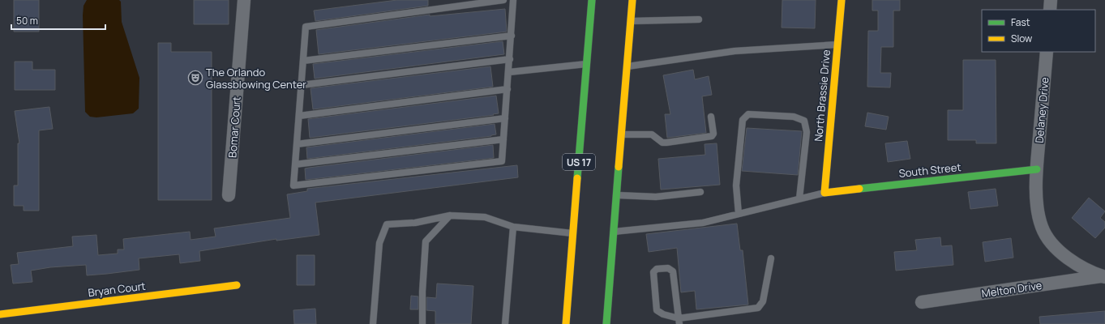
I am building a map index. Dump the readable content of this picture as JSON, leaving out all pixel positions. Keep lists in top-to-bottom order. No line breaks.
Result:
{"streets":{"main road":["North Brassie Drive","US 17","South Street","Bryan Court"],"street":["Delaney Drive","Bomar Court","Melton Drive"]},"crossings":[["North Brassie Drive","South Street"],["Delaney Drive","South Street"],["Delaney Drive","Melton Drive"]],"places":{"theatre":["The Orlando Glassblowing Center"]},"legend":["Fast","Slow"],"scale_bar":"50 m"}
